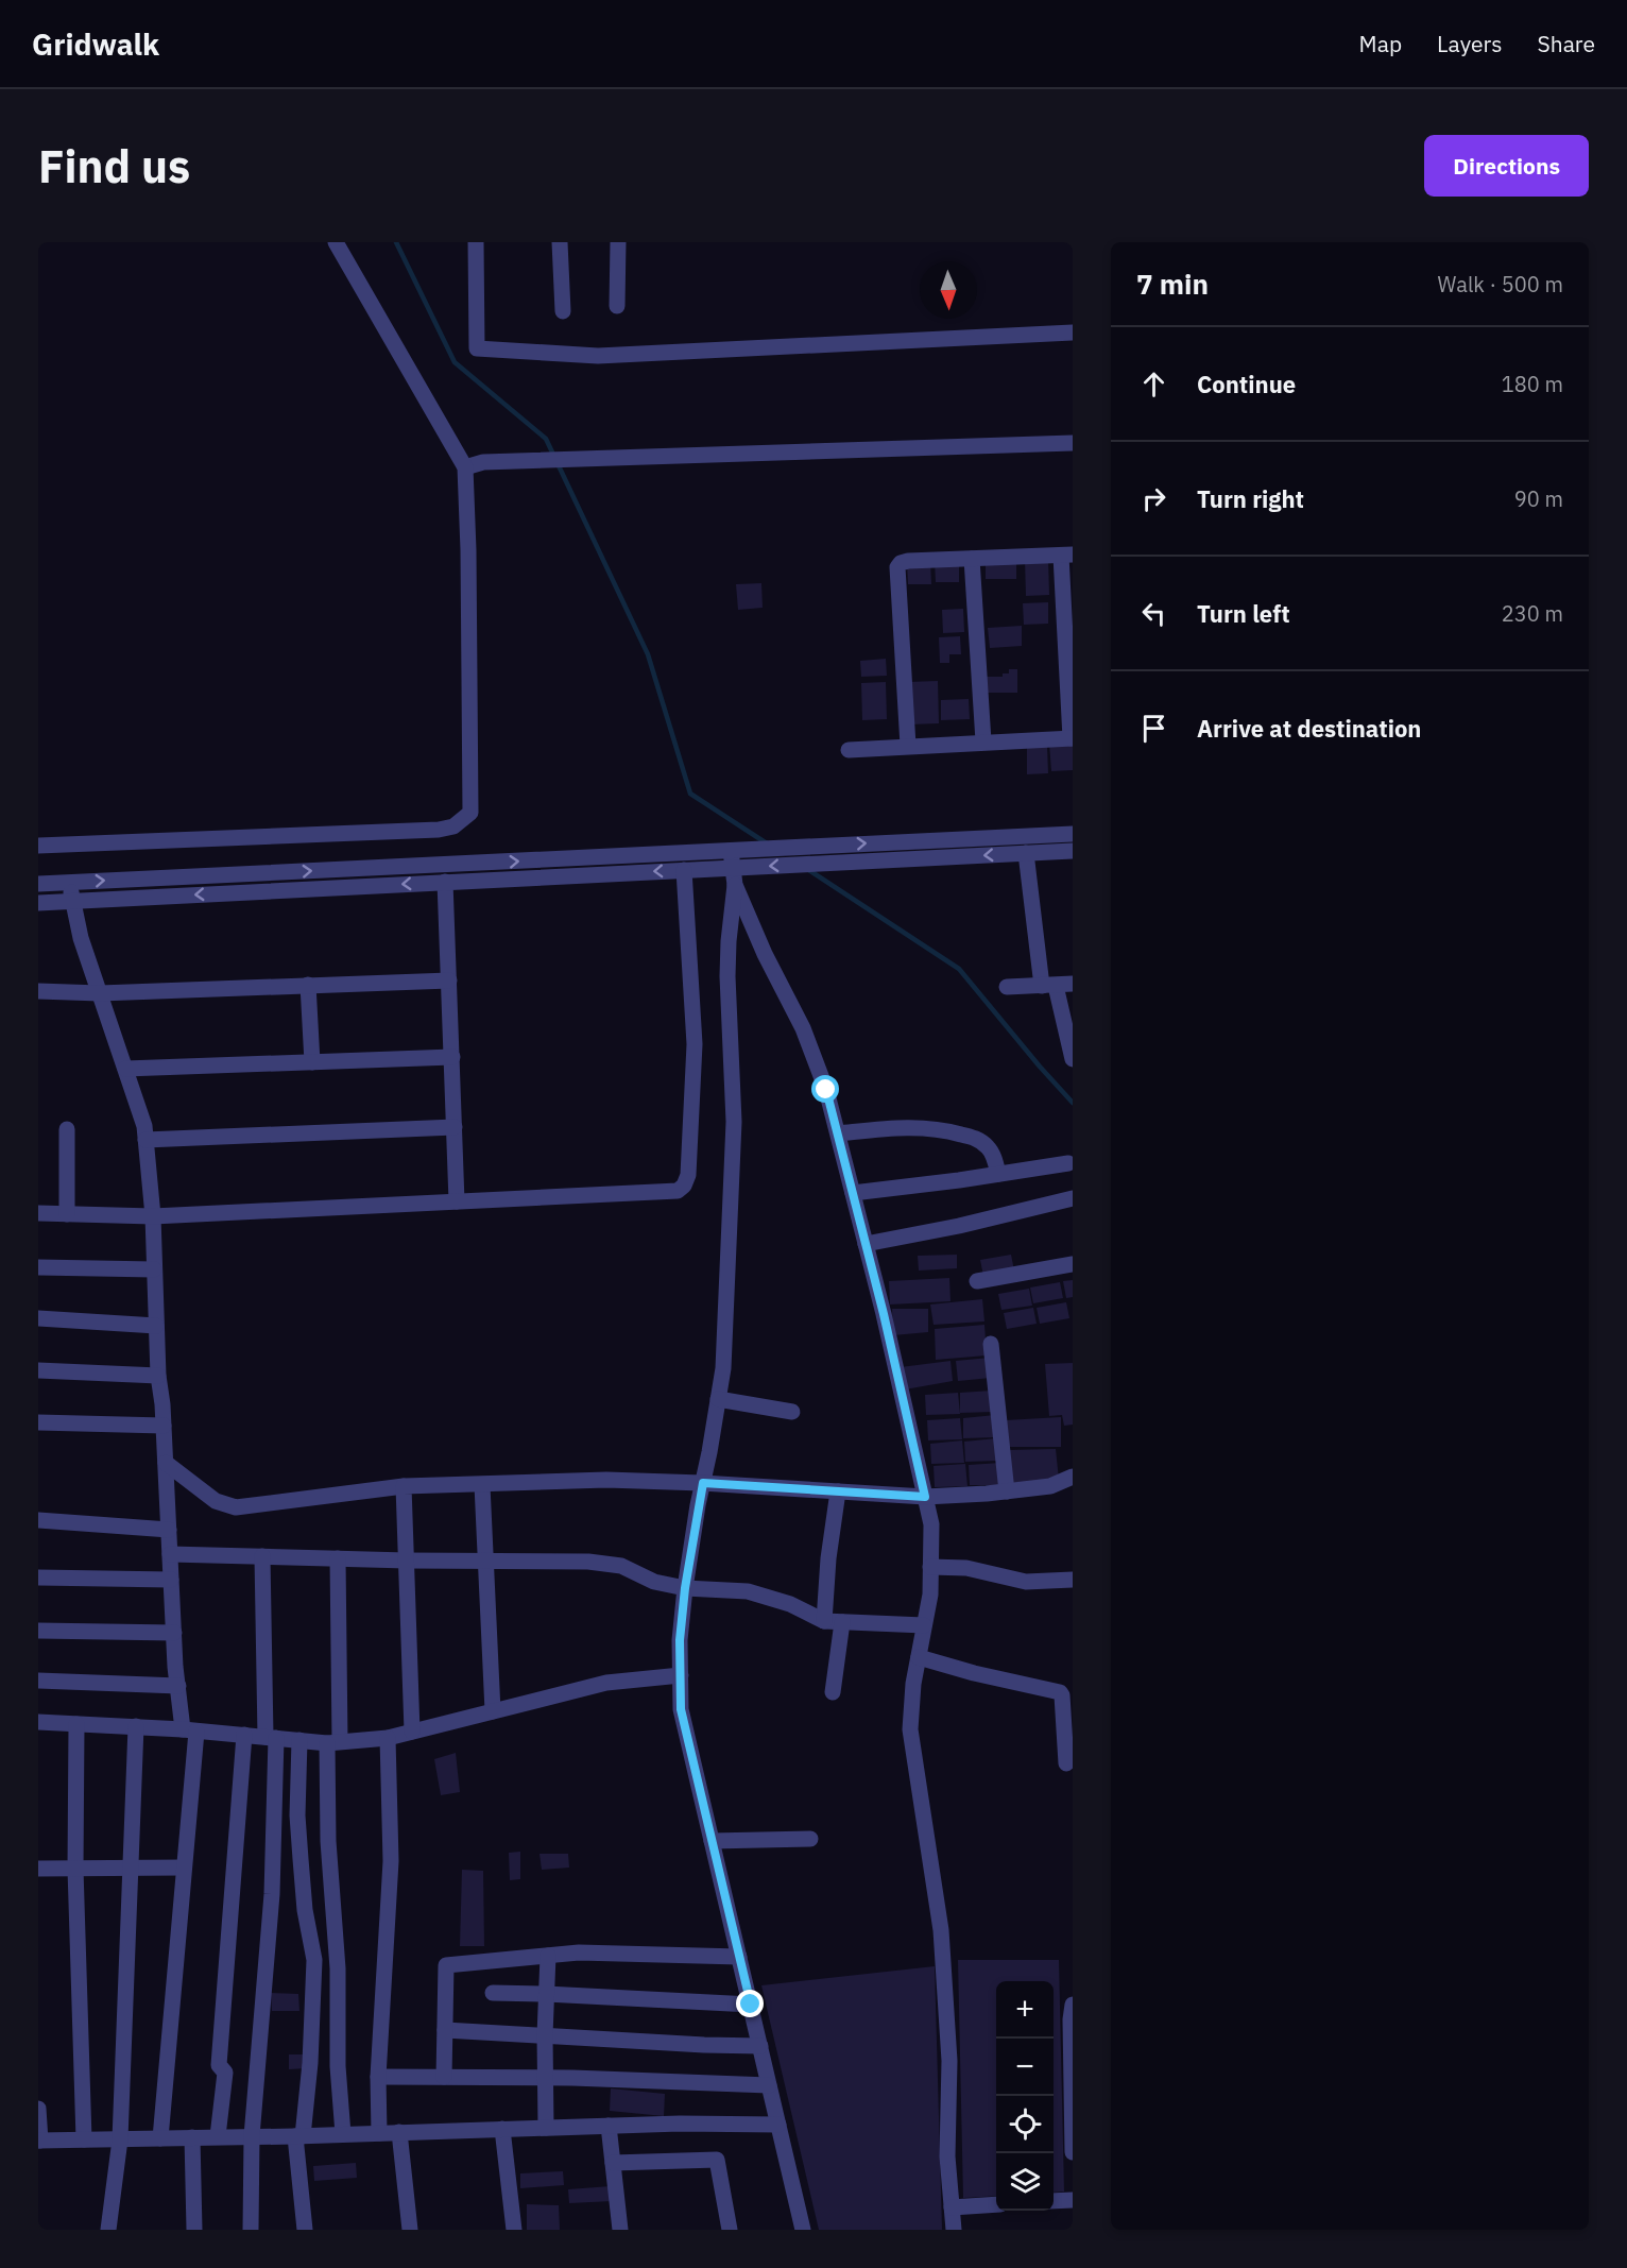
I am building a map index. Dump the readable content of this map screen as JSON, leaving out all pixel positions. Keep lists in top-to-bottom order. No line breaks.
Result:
{"north":"bottom","page":{"header":"Gridwalk","nav":["Map","Layers","Share"],"buttons":"Directions","title":"Find us","heading":["7 min","Walk · 500 m"],"list":[["Continue","180 m"],["Turn right","90 m"],["Turn left","230 m"],"Arrive at destination"],"map_buttons":["+","−"]}}
